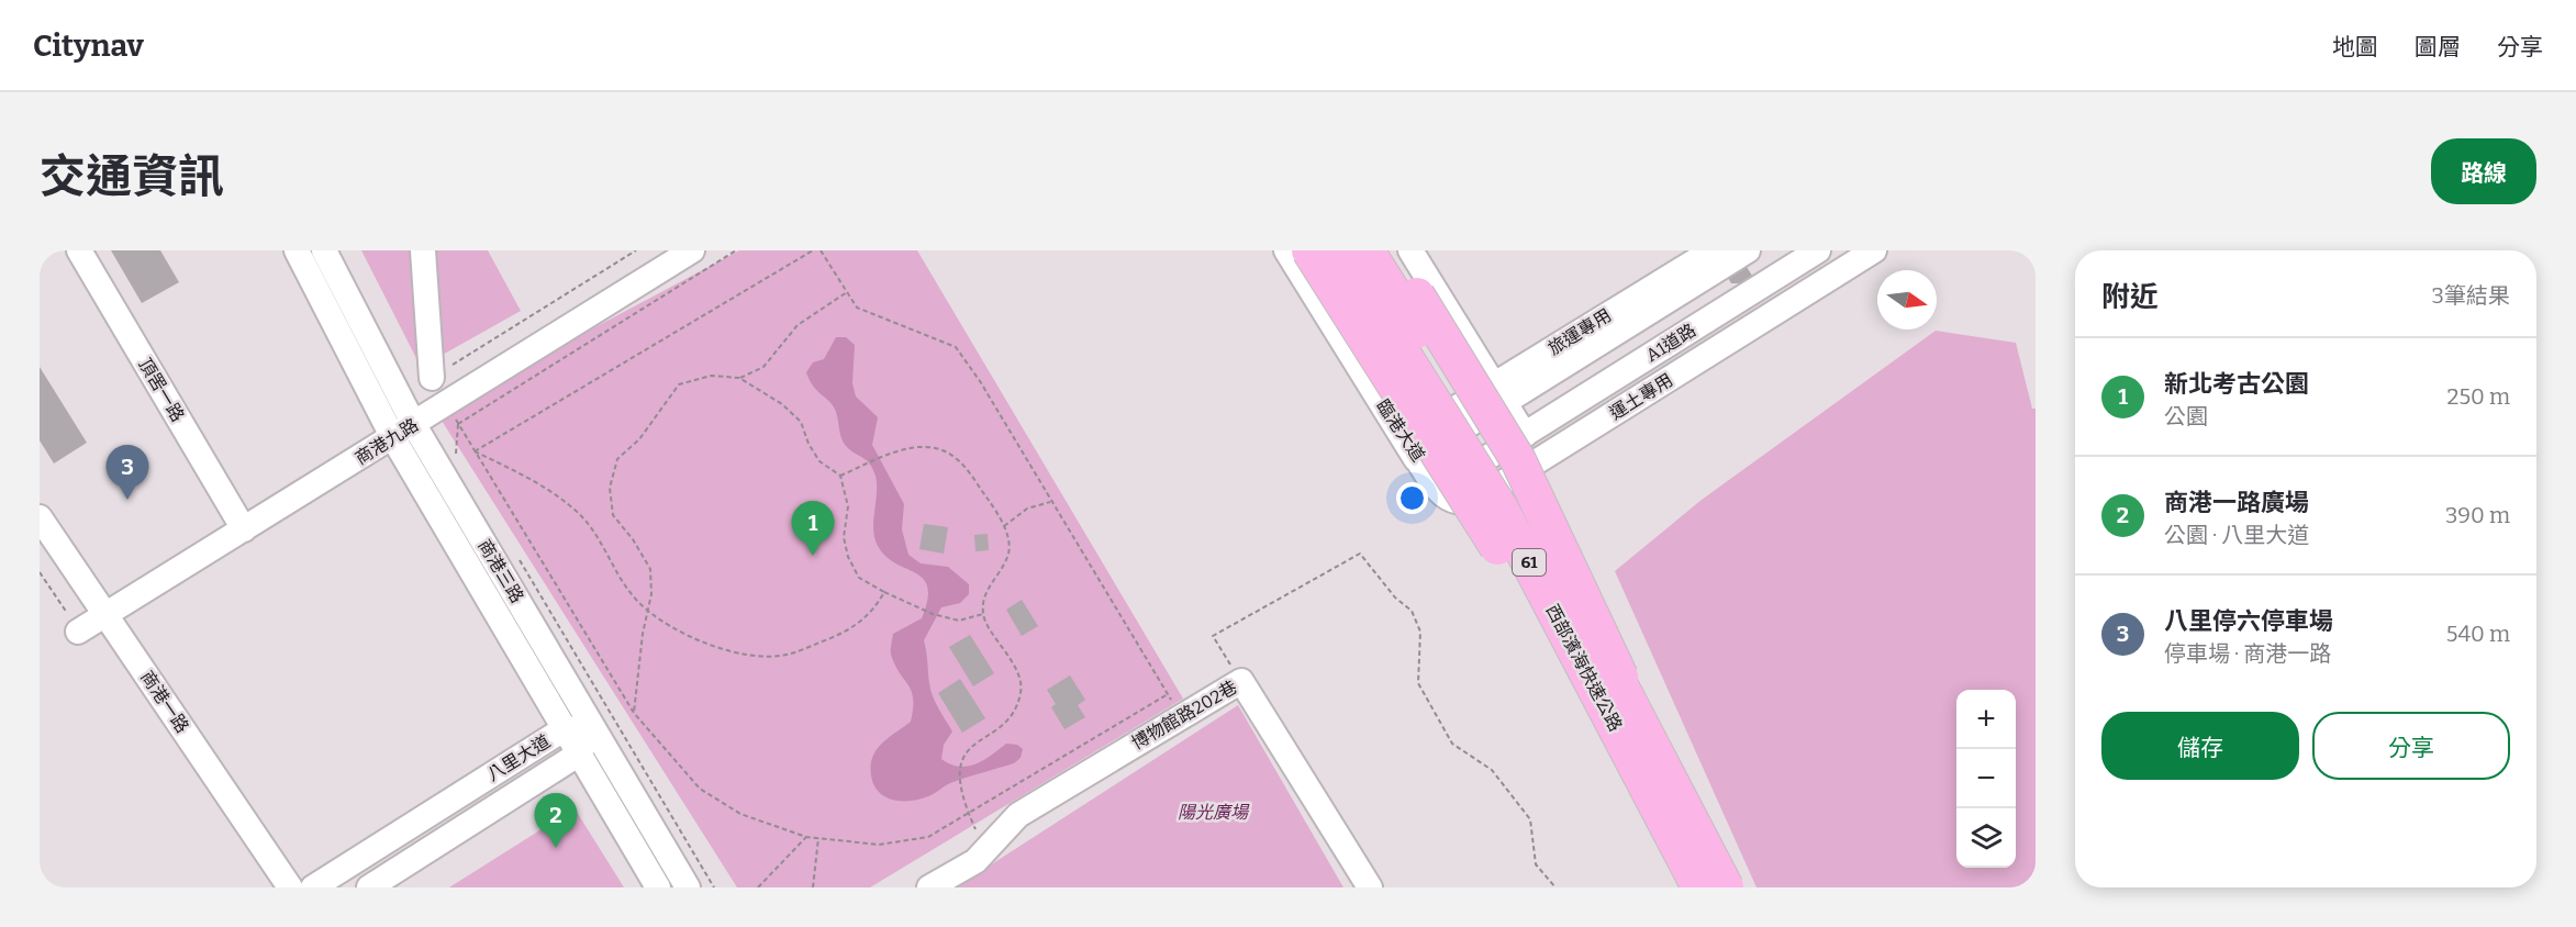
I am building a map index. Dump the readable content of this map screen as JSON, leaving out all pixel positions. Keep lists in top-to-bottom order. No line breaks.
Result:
{"streets":{"highway":["61","西部濱海快速公路"],"street":["旅運專用","A1道路","頂罟一路","運土專用","臨港大道","商港九路","商港三路","商港一路","博物館路202巷","八里大道"]},"crossings":[["旅運專用","A1道路"],["A1道路","臨港大道"],["頂罟一路","商港九路"],["運土專用","臨港大道"],["商港九路","商港三路"],["商港九路","商港一路"],["商港三路","八里大道"]],"parks":["陽光廣場"],"north":"right","page":{"header":"Citynav","nav":["地圖","圖層","分享"],"title":"交通資訊","buttons":["路線",["儲存","分享"]],"heading":["附近","3筆結果"],"list":[{"mark":"1","name":"新北考古公園","note":"公園","value":"250 m"},{"mark":"2","name":"商港一路廣場","note":"公園 · 八里大道","value":"390 m"},{"mark":"3","name":"八里停六停車場","note":"停車場 · 商港一路","value":"540 m"}],"pins":["3","1","2"],"map_buttons":["+","−"]}}
